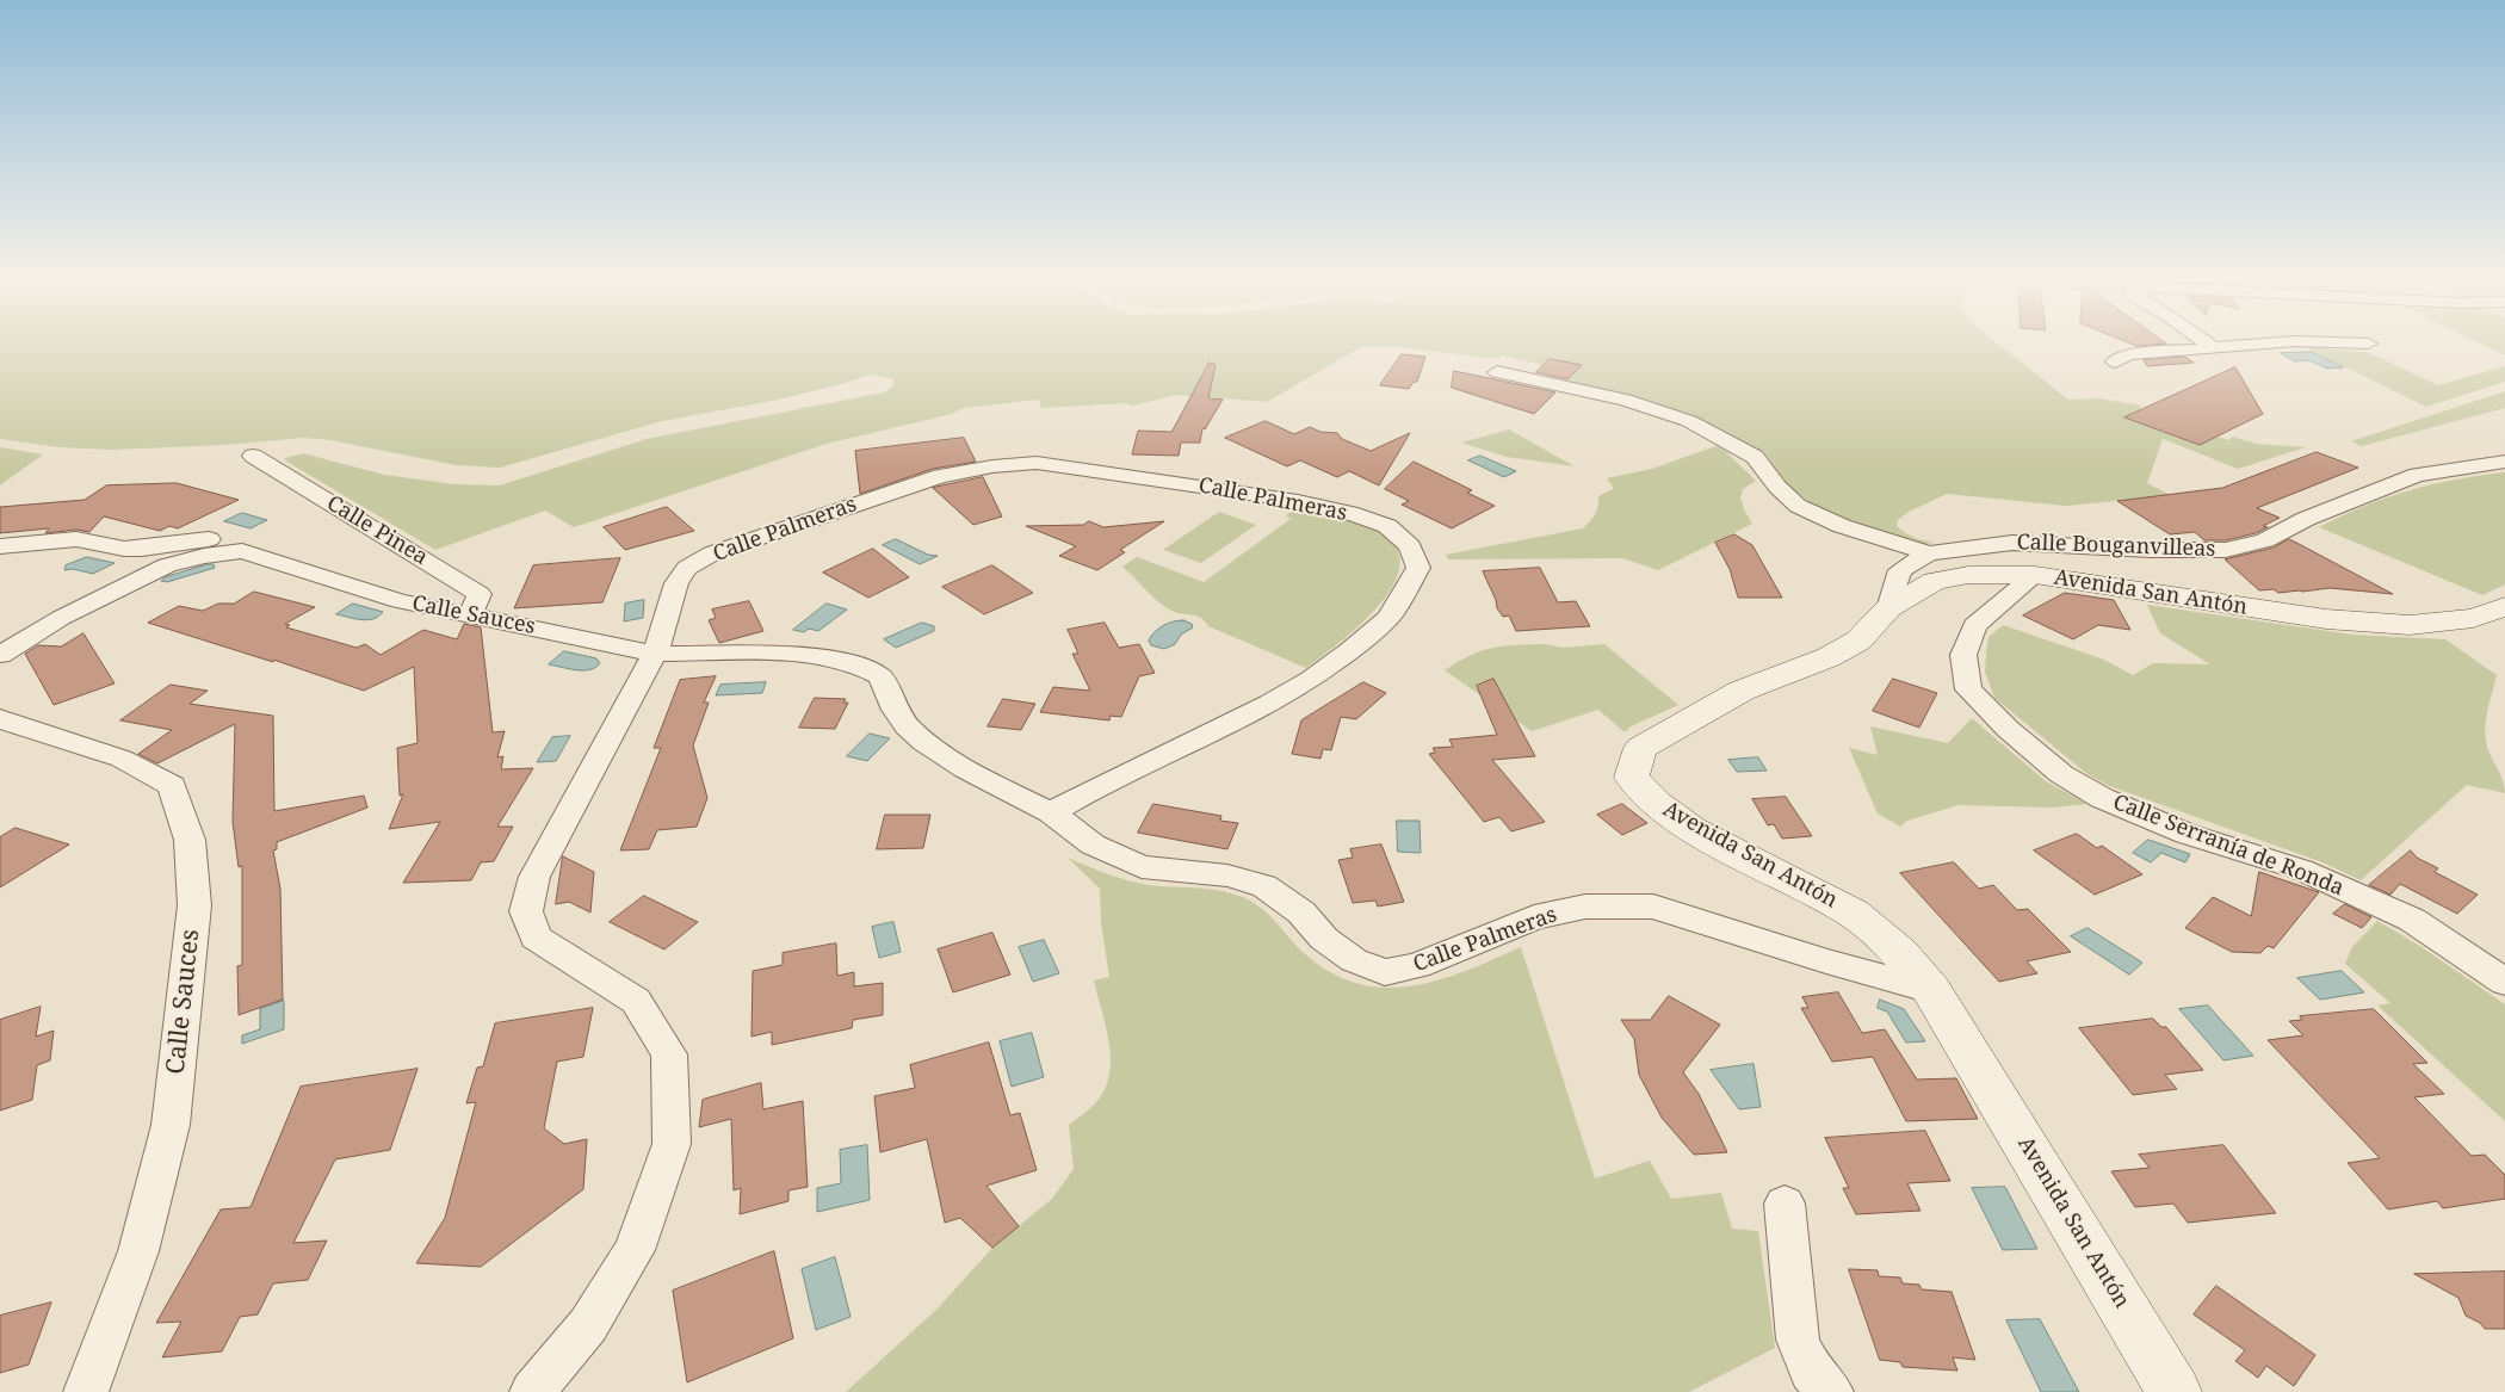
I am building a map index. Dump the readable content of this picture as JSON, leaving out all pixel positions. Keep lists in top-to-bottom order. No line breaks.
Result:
{"streets":{"street":["Calle Palmeras","Calle Pinea","Calle Bouganvilleas","Avenida San Antón","Calle Sauces","Calle Serranía de Ronda"]},"crossings":[["Calle Palmeras","Avenida San Antón"],["Calle Palmeras","Calle Sauces"],["Calle Pinea","Calle Sauces"],["Calle Bouganvilleas","Avenida San Antón"],["Avenida San Antón","Calle Serranía de Ronda"]]}
